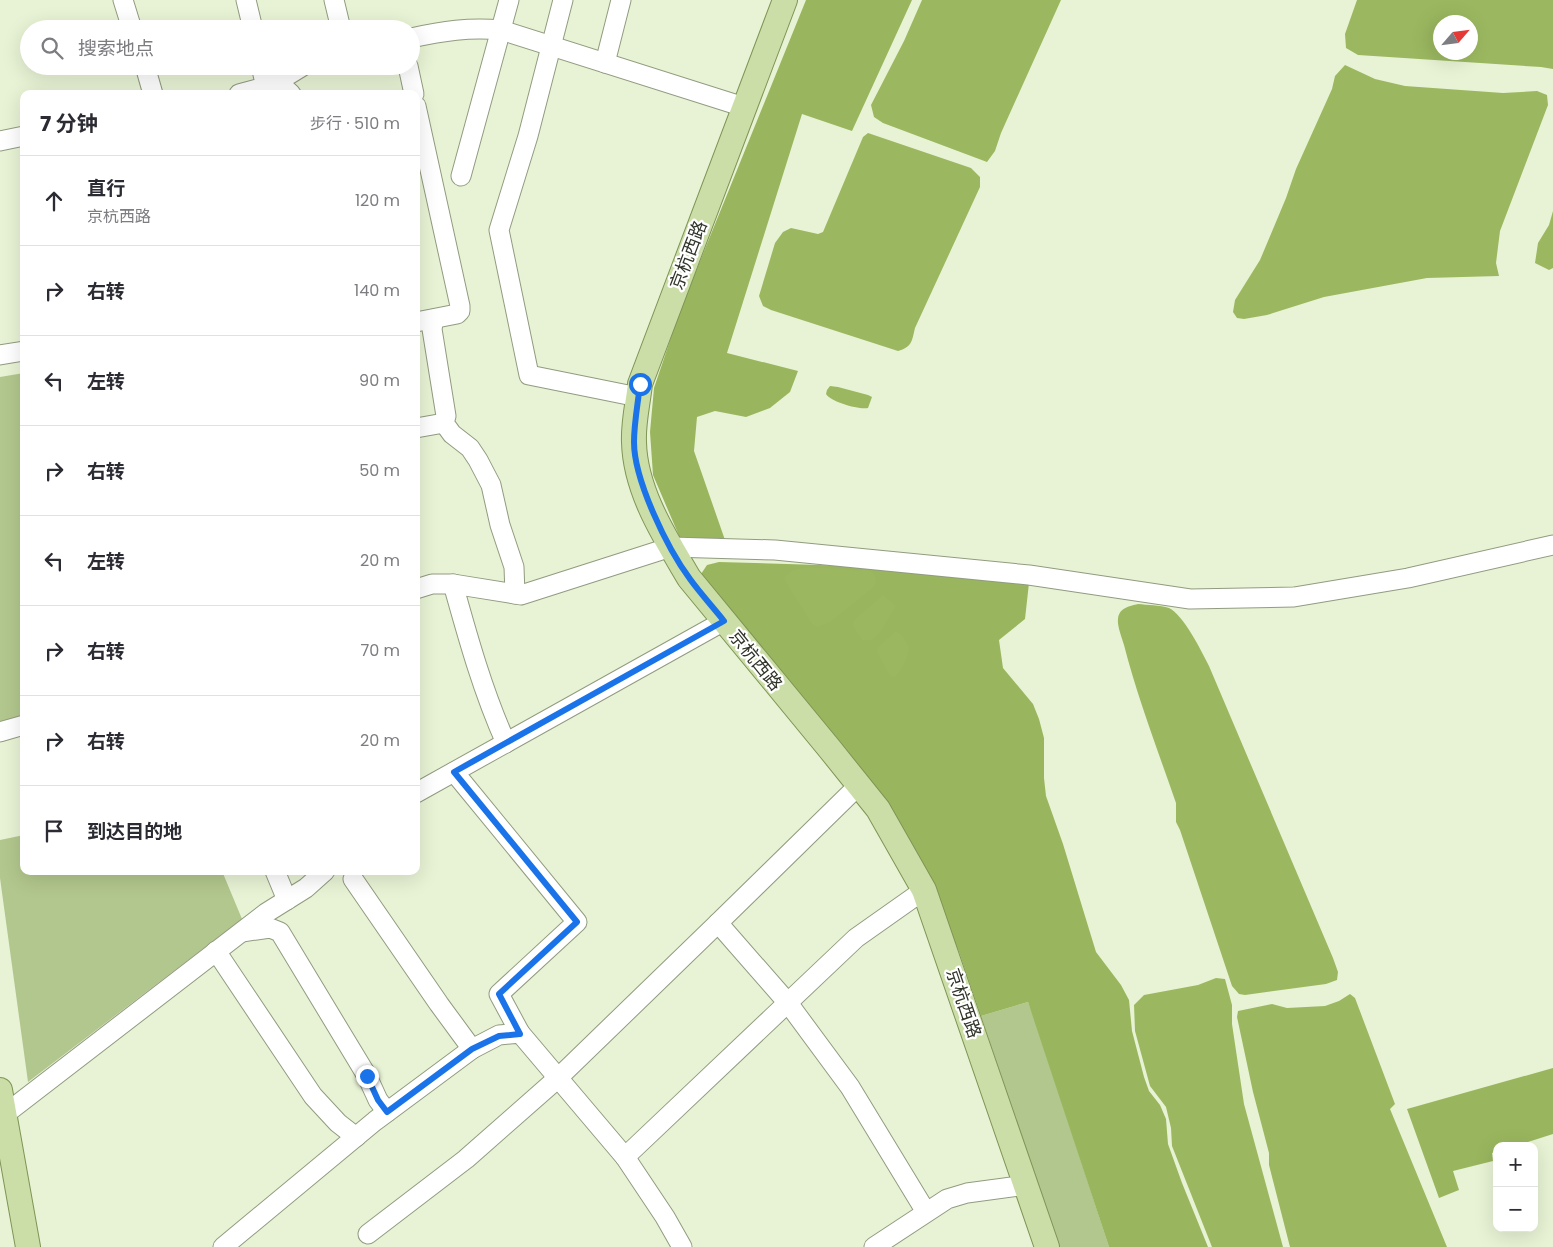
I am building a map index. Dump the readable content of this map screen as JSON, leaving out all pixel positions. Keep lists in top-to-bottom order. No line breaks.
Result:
{"streets":{"main road":["京杭西路"]},"north":"top right","page":{"search":"搜索地点","heading":["7 分钟","步行 · 510 m"],"list":[["直行","京杭西路","120 m"],["右转","140 m"],["左转","90 m"],["右转","50 m"],["左转","20 m"],["右转","70 m"],["右转","20 m"],"到达目的地"],"map_buttons":["+","−"]}}
